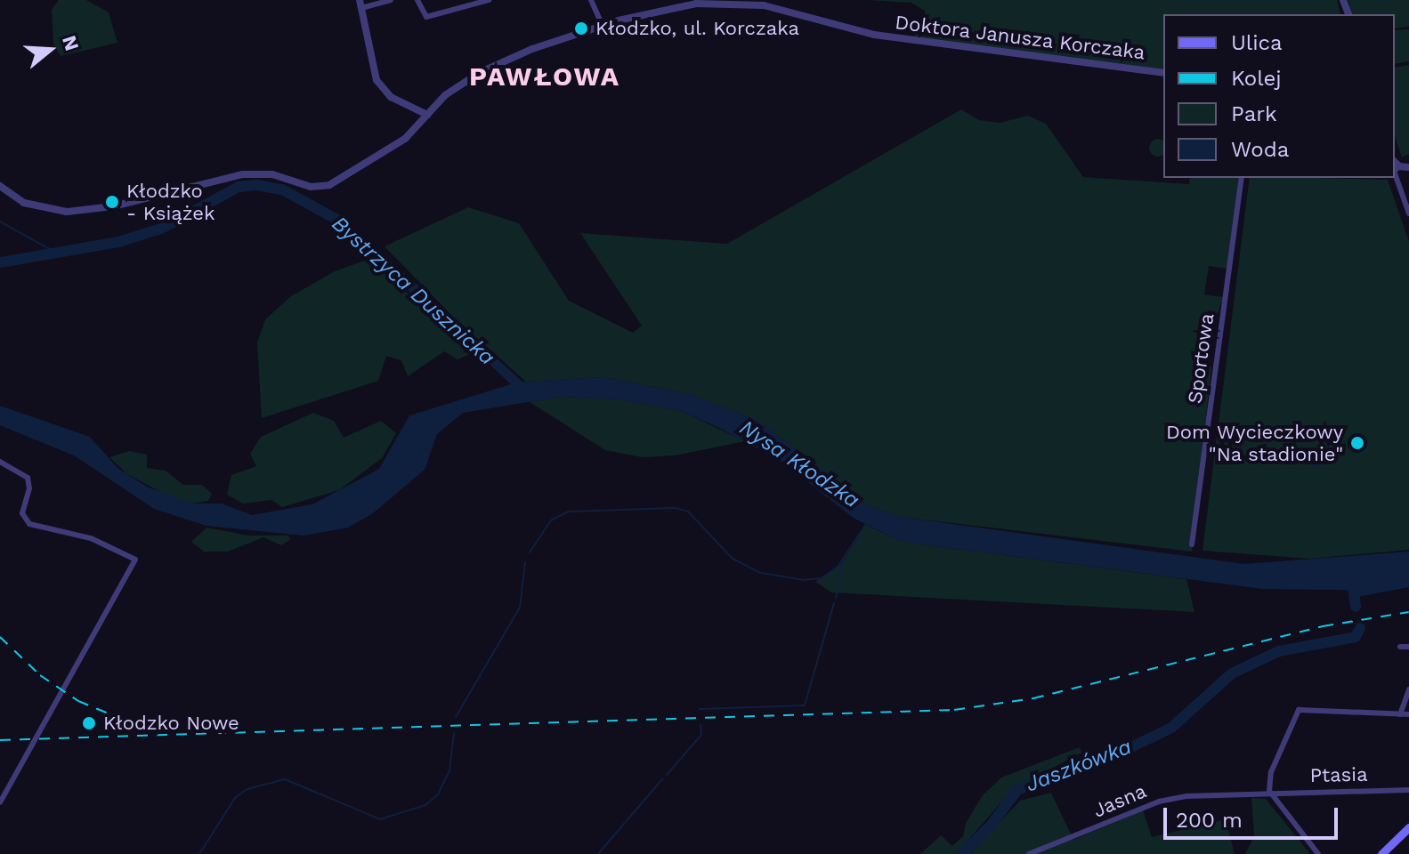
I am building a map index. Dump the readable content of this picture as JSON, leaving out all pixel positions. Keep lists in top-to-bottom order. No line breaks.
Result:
{"streets":{"street":["Doktora Janusza Korczaka","Sportowa","Ptasia","Jasna"]},"crossings":[["Ptasia","Jasna"]],"districts":["PAWŁOWA"],"water":["Bystrzyca Dusznicka","Nysa Kłodzka","Jaszkówka"],"places":["Kłodzko, ul. Korczaka","Kłodzko - Książek","Dom Wycieczkowy \"Na stadionie\"","Kłodzko Nowe"],"legend":["Ulica","Kolej","Park","Woda"],"scale_bar":"200 m","north":"right"}
